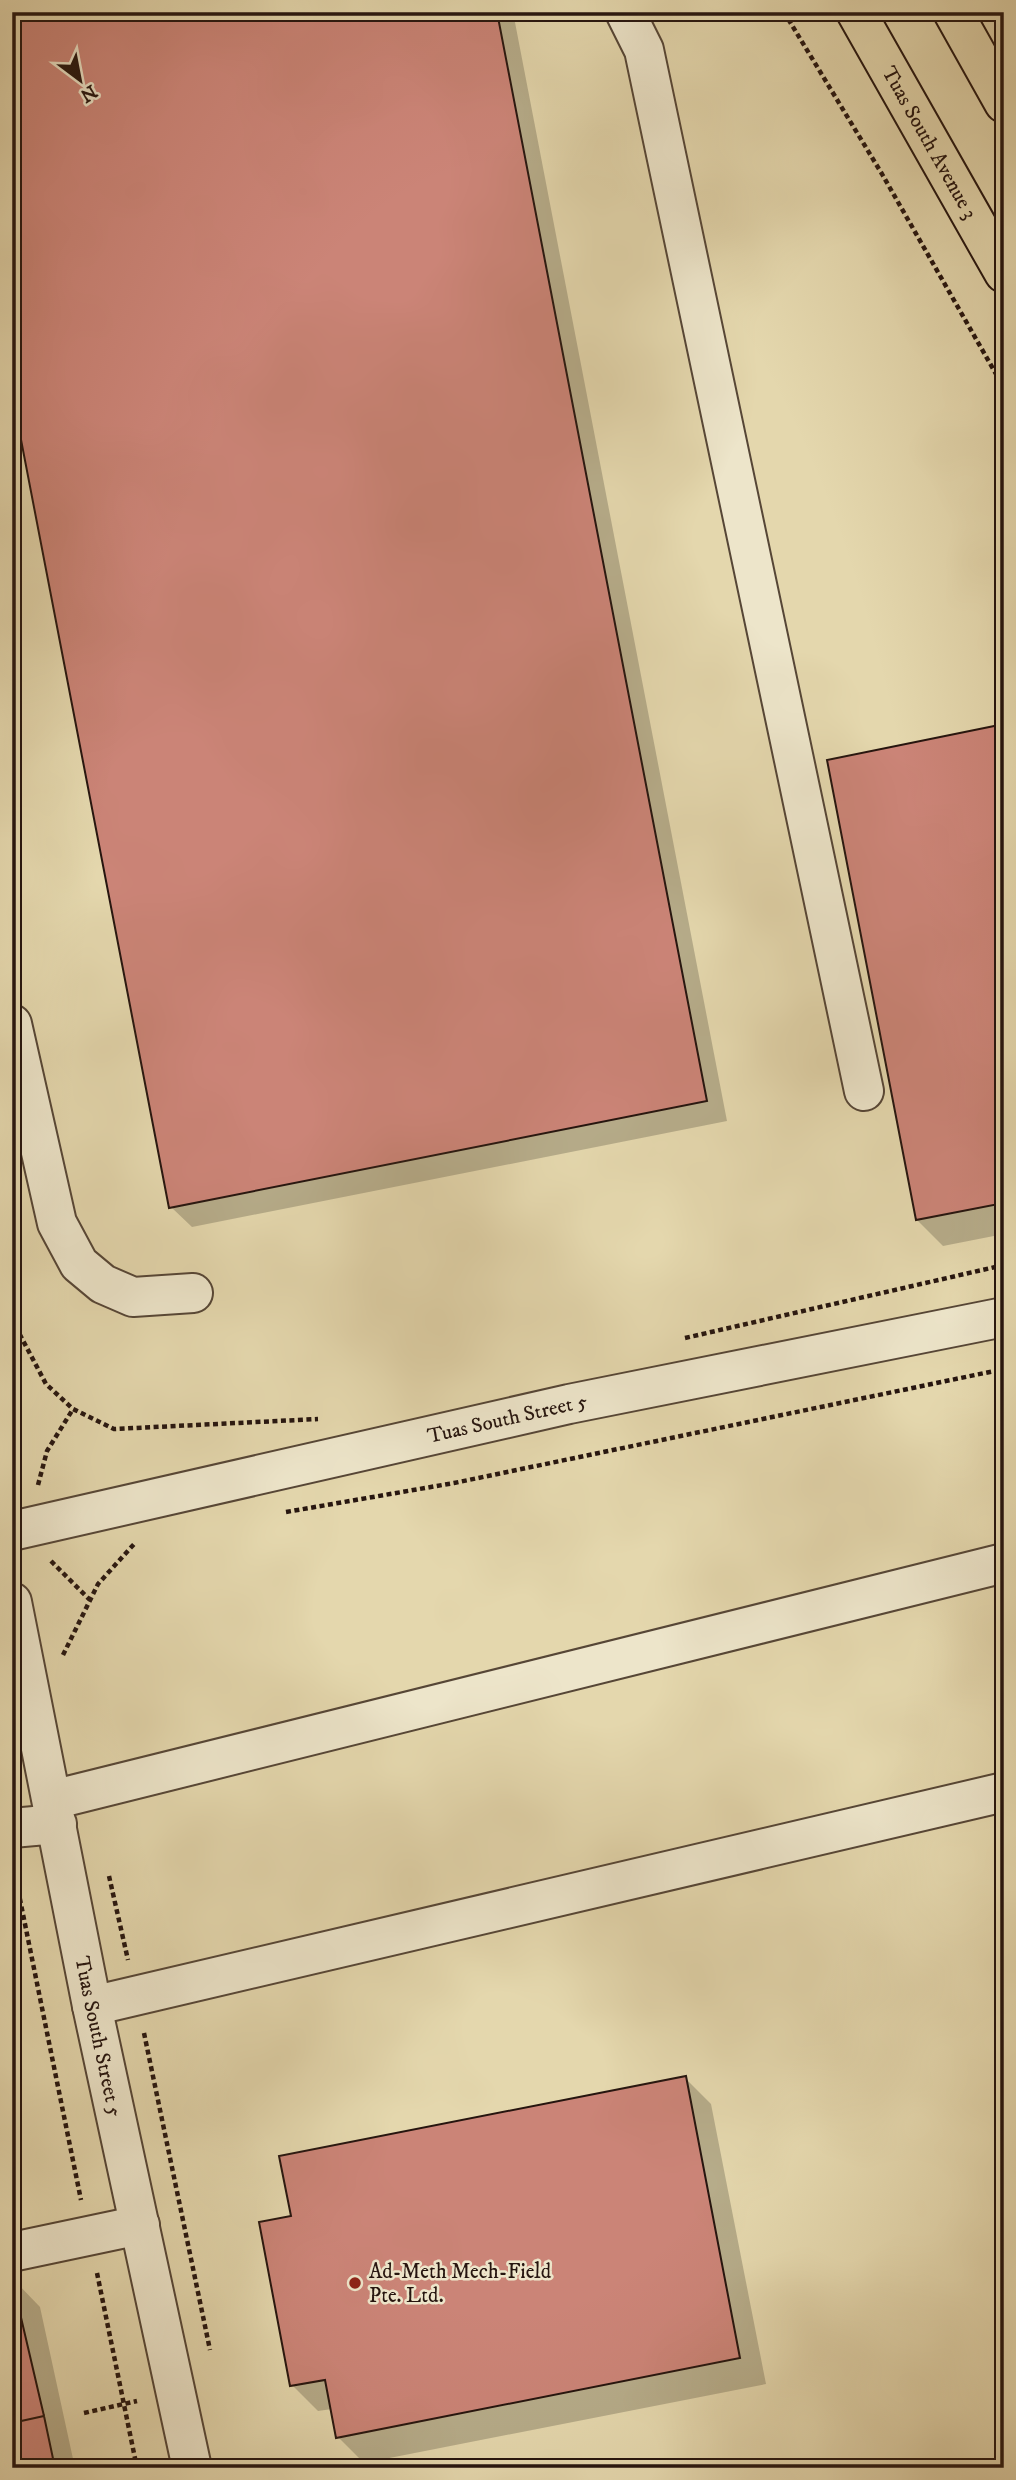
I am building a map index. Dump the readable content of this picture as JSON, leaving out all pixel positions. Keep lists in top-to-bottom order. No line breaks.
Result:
{"streets":{"main road":["Tuas South Avenue 3"],"street":["Tuas South Street 5"]},"places":["Ad-Meth Mech-Field Pte. Ltd."],"north":"bottom right"}
